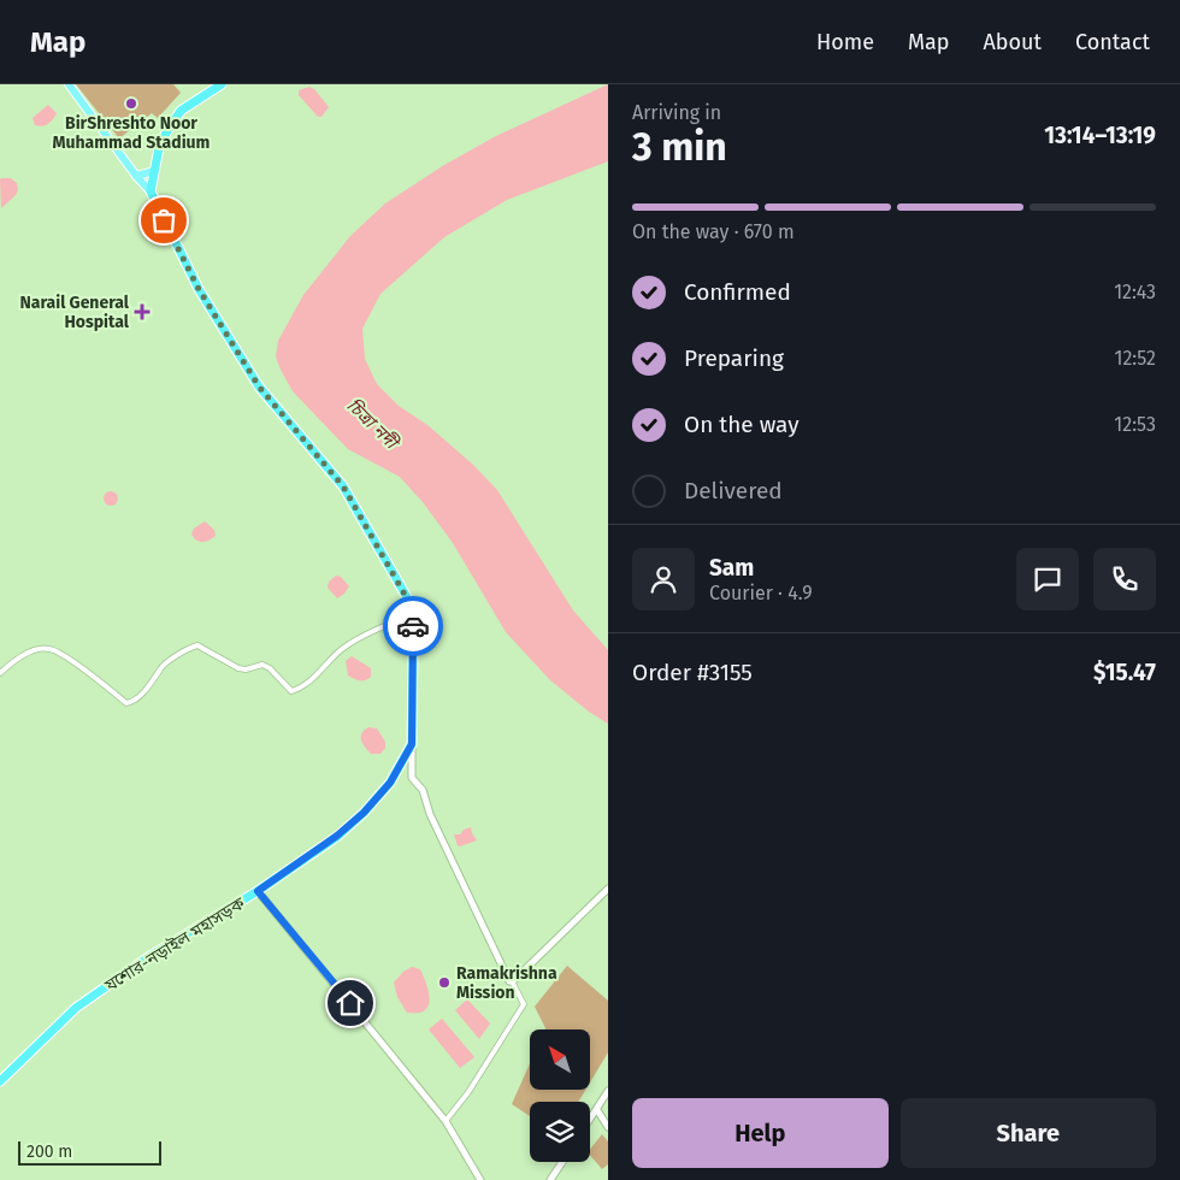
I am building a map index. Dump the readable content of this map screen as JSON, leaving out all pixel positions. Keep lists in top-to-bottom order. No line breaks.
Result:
{"streets":{"highway":["যশোর-নড়াইল মহাসড়ক"]},"water":["চিত্রা নদী"],"places":{"other":["BirShreshto Noor Muhammad Stadium","Ramakrishna Mission"],"health":["Narail General Hospital"]},"scale_bar":"200 m","north":"top left","page":{"header":"Map","nav":["Home","Map","About","Contact"],"heading":["3 min","Arriving in","13:14–13:19"],"panel":["Sam","Courier · 4.9","Order #3155","$15.47"],"bar":"On the way · 670 m","list":[["Confirmed","12:43"],["Preparing","12:52"],["On the way","12:53"],"Delivered"],"buttons":["Help","Share"],"scale":"200 m"}}
